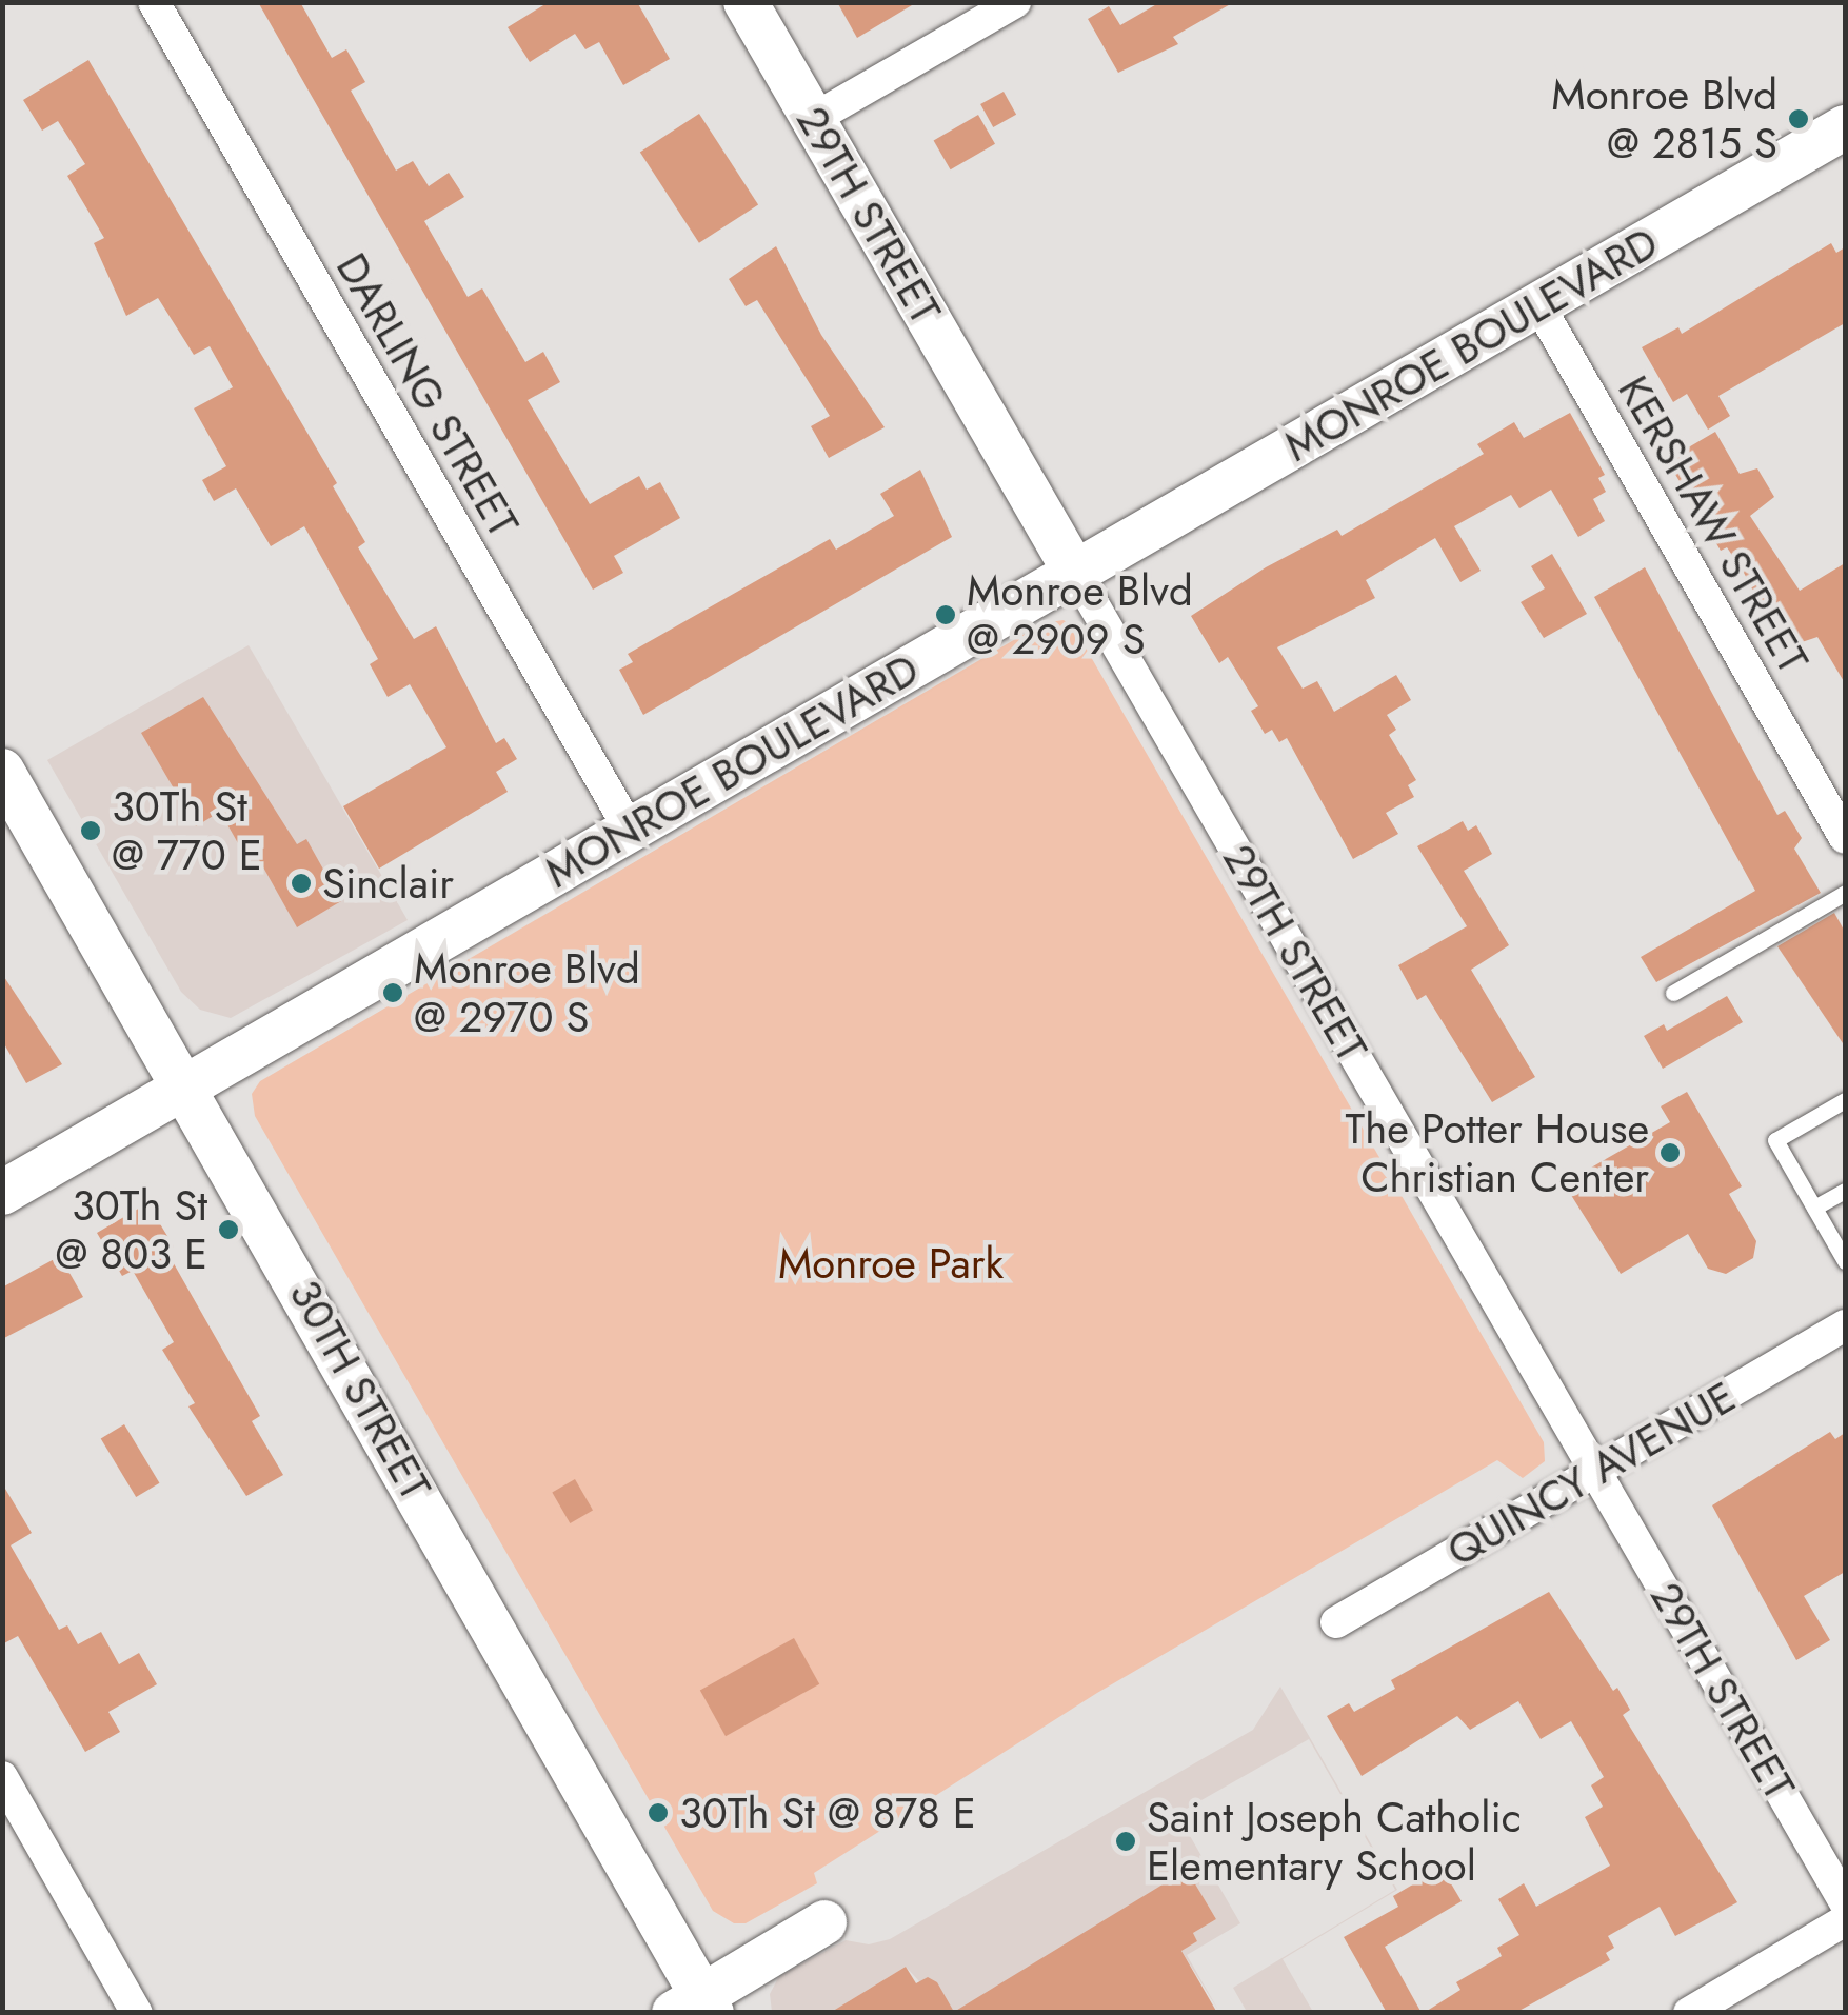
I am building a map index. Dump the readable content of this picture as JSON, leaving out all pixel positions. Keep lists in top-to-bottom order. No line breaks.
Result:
{"streets":{"street":["29TH STREET","MONROE BOULEVARD","DARLING STREET","KERSHAW STREET","30TH STREET","QUINCY AVENUE"]},"crossings":[["29TH STREET","MONROE BOULEVARD"],["29TH STREET","QUINCY AVENUE"],["MONROE BOULEVARD","DARLING STREET"],["MONROE BOULEVARD","KERSHAW STREET"],["MONROE BOULEVARD","30TH STREET"]],"parks":["Monroe Park"],"places":["Monroe Blvd @ 2815 S","Monroe Blvd @ 2909 S","30Th St @ 770 E","Sinclair","Monroe Blvd @ 2970 S","The Potter House Christian Center","30Th St @ 803 E","30Th St @ 878 E","Saint Joseph Catholic Elementary School"]}
